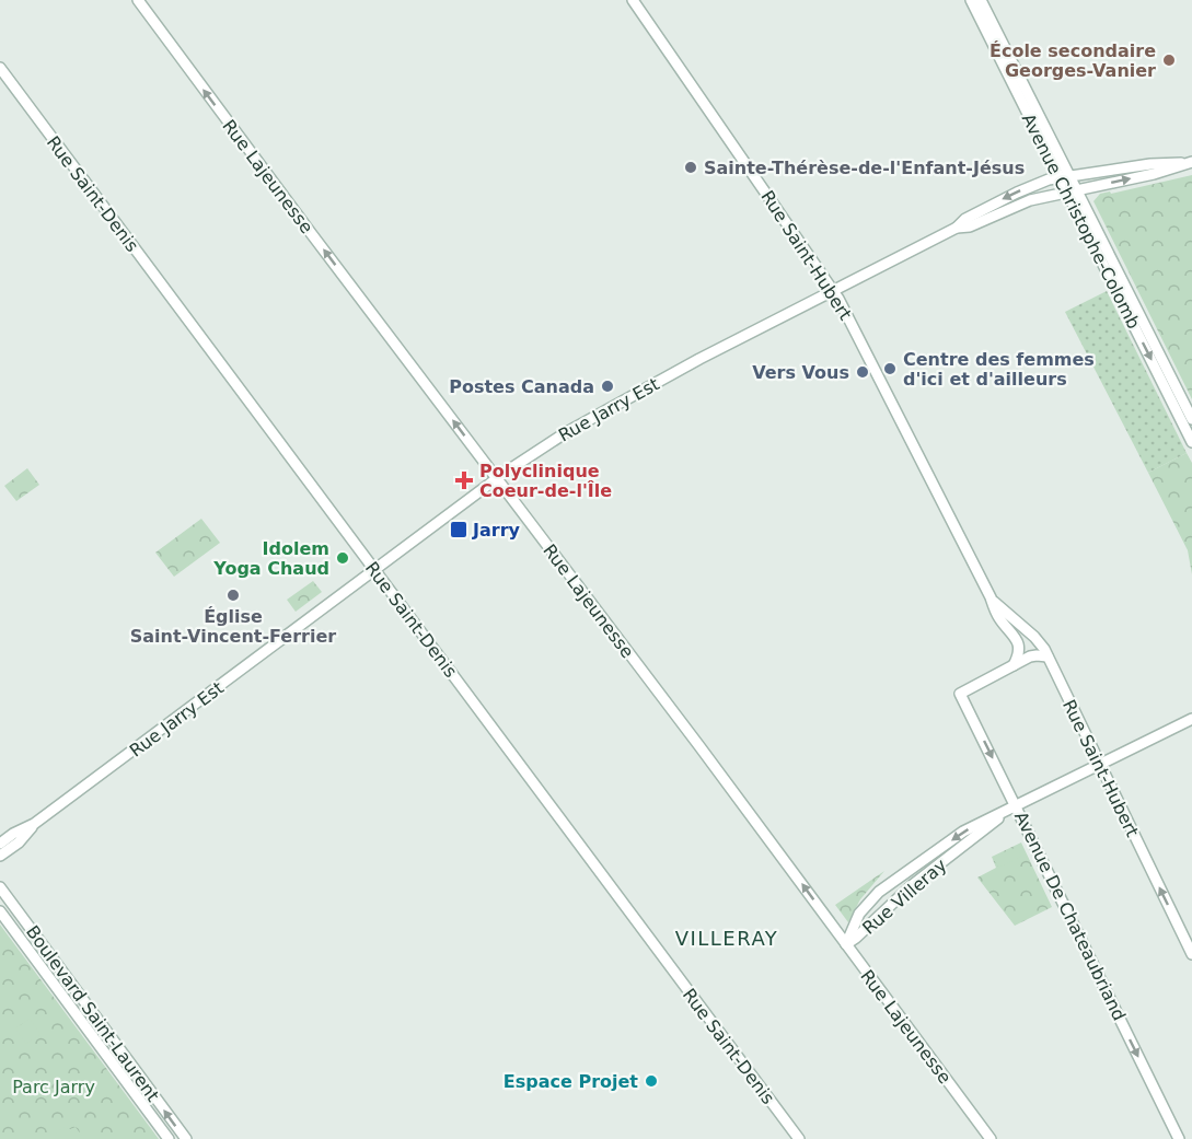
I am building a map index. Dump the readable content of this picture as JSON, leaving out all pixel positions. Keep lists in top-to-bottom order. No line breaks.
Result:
{"streets":{"main road":["Rue Lajeunesse","Rue Saint-Denis","Avenue Christophe-Colomb","Rue Saint-Hubert","Rue Jarry Est","Rue Villeray","Avenue De Chateaubriand","Boulevard Saint-Laurent"]},"crossings":[["Rue Lajeunesse","Rue Jarry Est"],["Rue Lajeunesse","Rue Villeray"],["Rue Saint-Denis","Rue Jarry Est"],["Avenue Christophe-Colomb","Rue Jarry Est"],["Rue Saint-Hubert","Rue Jarry Est"],["Rue Saint-Hubert","Rue Villeray"],["Rue Saint-Hubert","Avenue De Chateaubriand"],["Rue Villeray","Avenue De Chateaubriand"]],"one_way":["Rue Lajeunesse","Avenue De Chateaubriand"],"districts":["VILLERAY"],"parks":["Parc Jarry"],"places":{"other":["École secondaire Georges-Vanier","Sainte-Thérèse-de-l'Enfant-Jésus","Centre des femmes d'ici et d'ailleurs","Vers Vous","Postes Canada","Idolem Yoga Chaud","Église Saint-Vincent-Ferrier","Espace Projet"],"health":["Polyclinique Coeur-de-l'Île"],"transit":["Jarry"]}}
